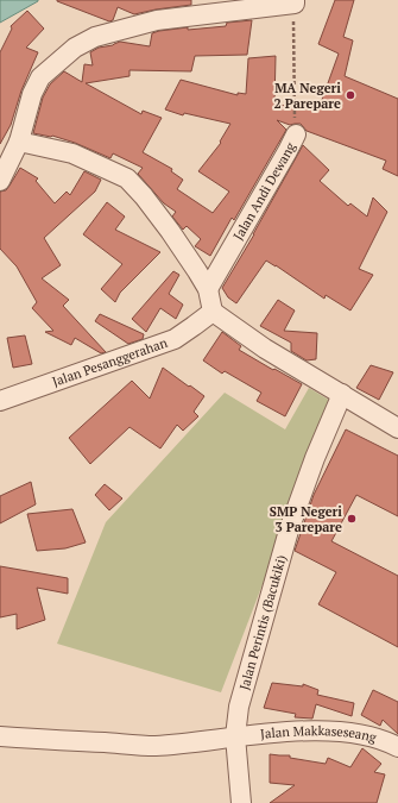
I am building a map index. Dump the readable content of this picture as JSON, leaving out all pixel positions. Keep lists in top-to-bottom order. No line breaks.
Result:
{"streets":{"street":["Jalan Andi Dewang","Jalan Pesanggerahan","Jalan Perintis (Bacukiki)","Jalan Makkaseseang"]},"crossings":[["Jalan Perintis (Bacukiki)","Jalan Makkaseseang"]],"places":["MA Negeri 2 Parepare","SMP Negeri 3 Parepare"]}
